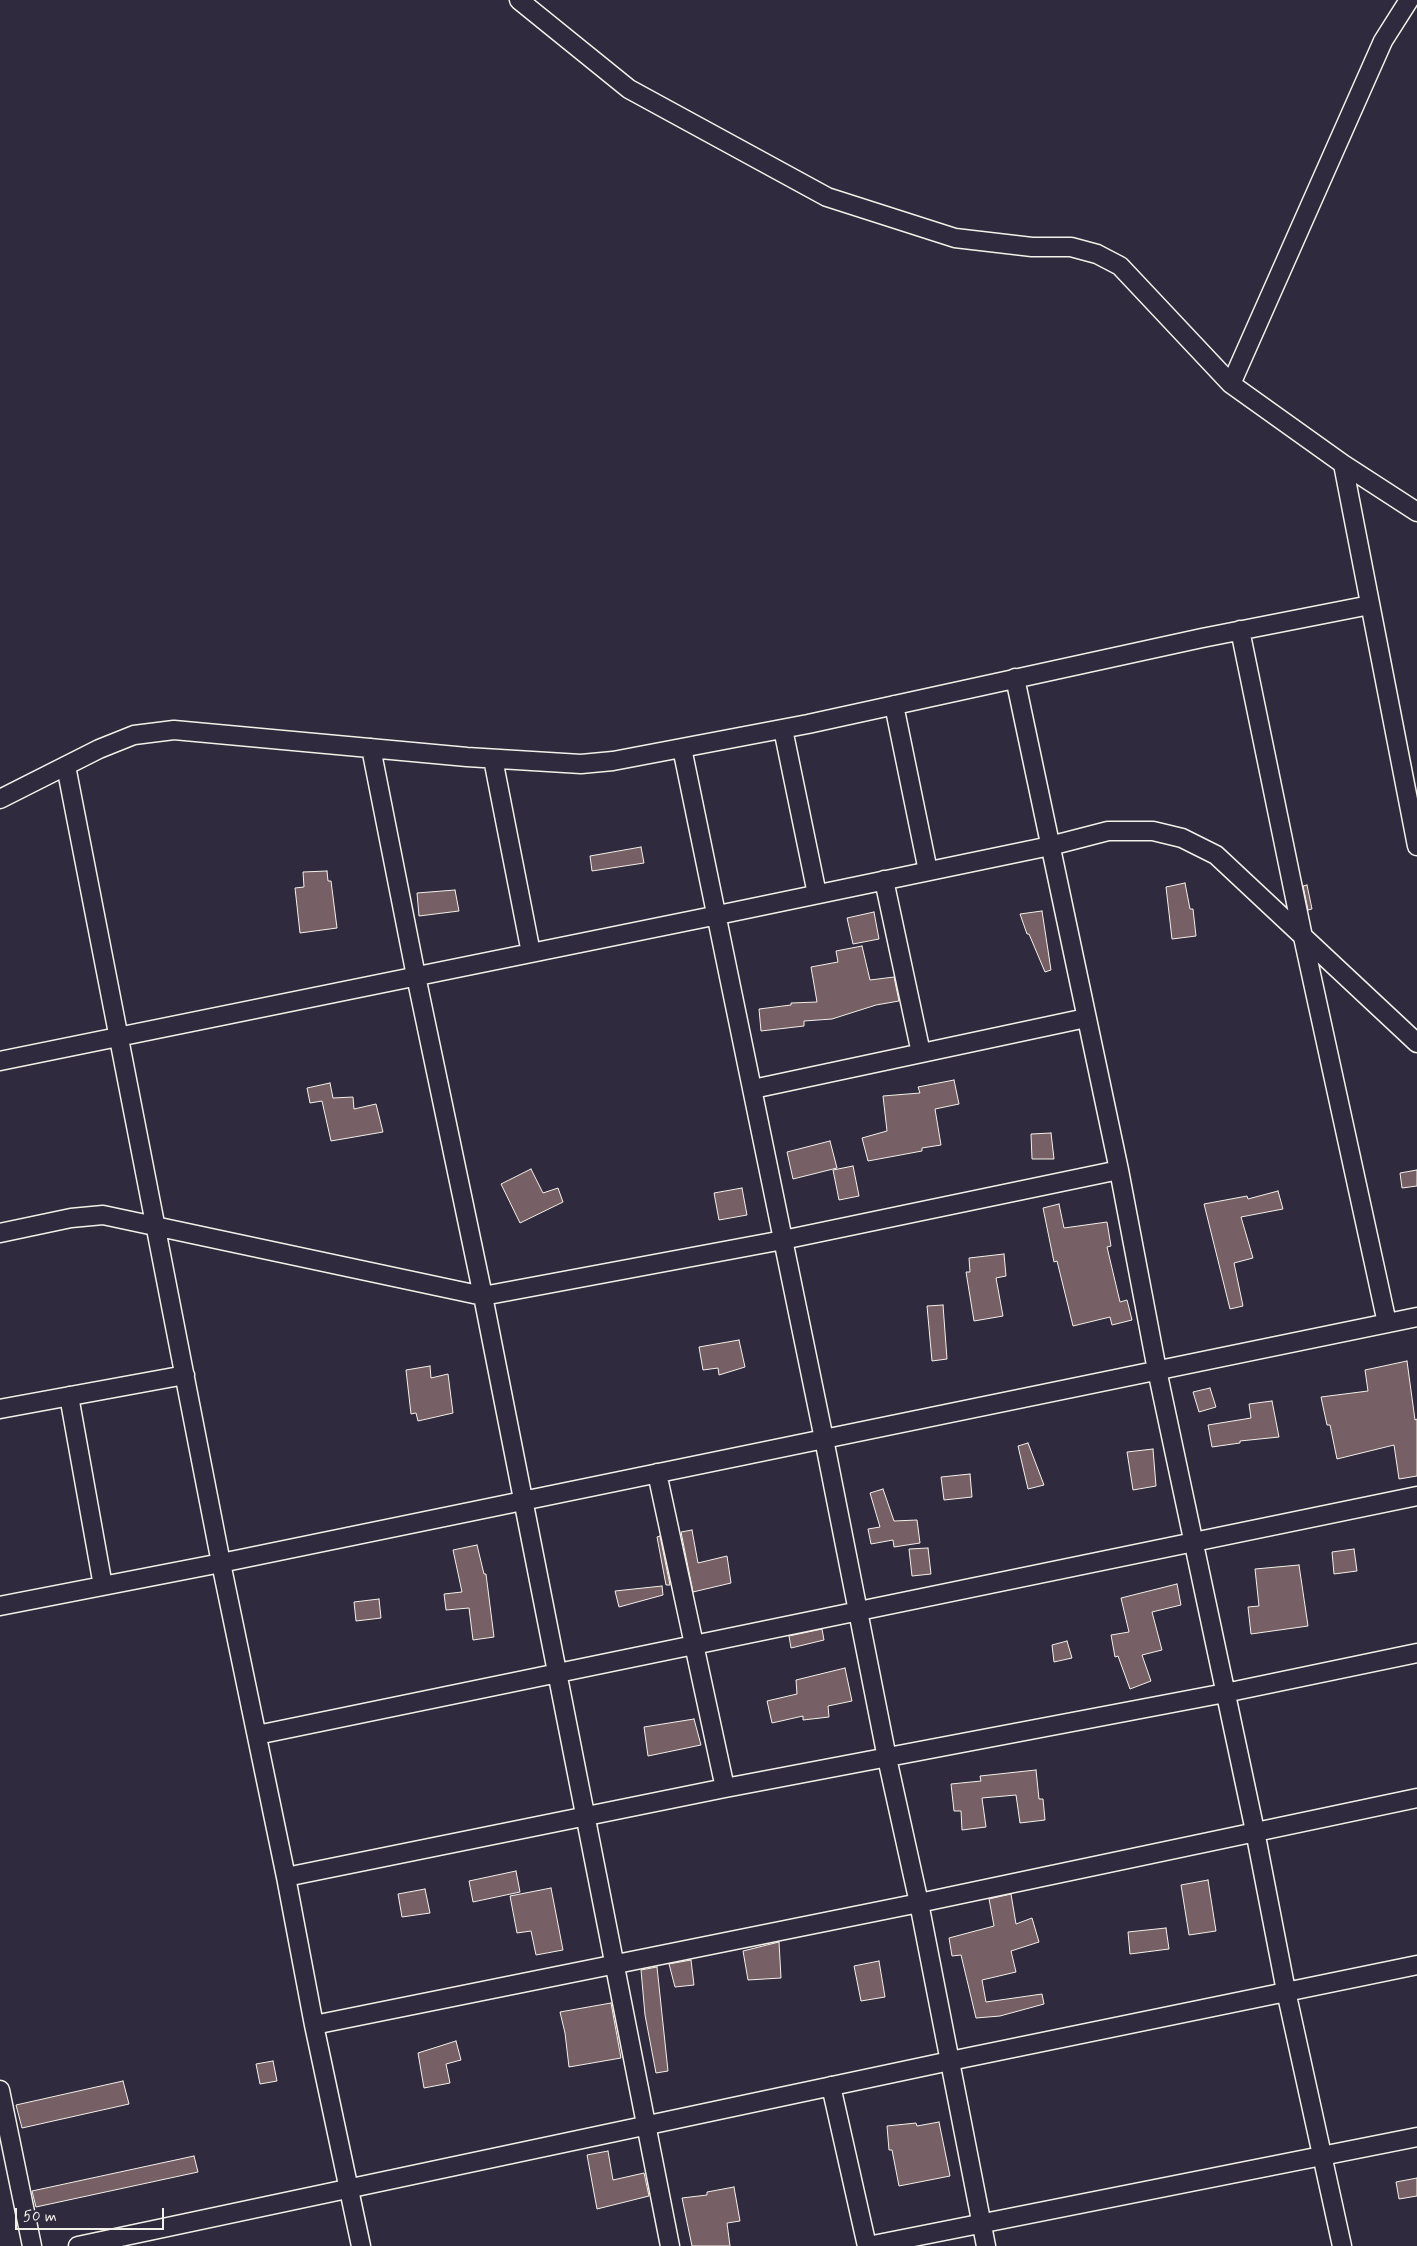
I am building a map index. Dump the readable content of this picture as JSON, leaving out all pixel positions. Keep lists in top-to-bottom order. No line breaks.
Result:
{"scale_bar":"50 m"}
